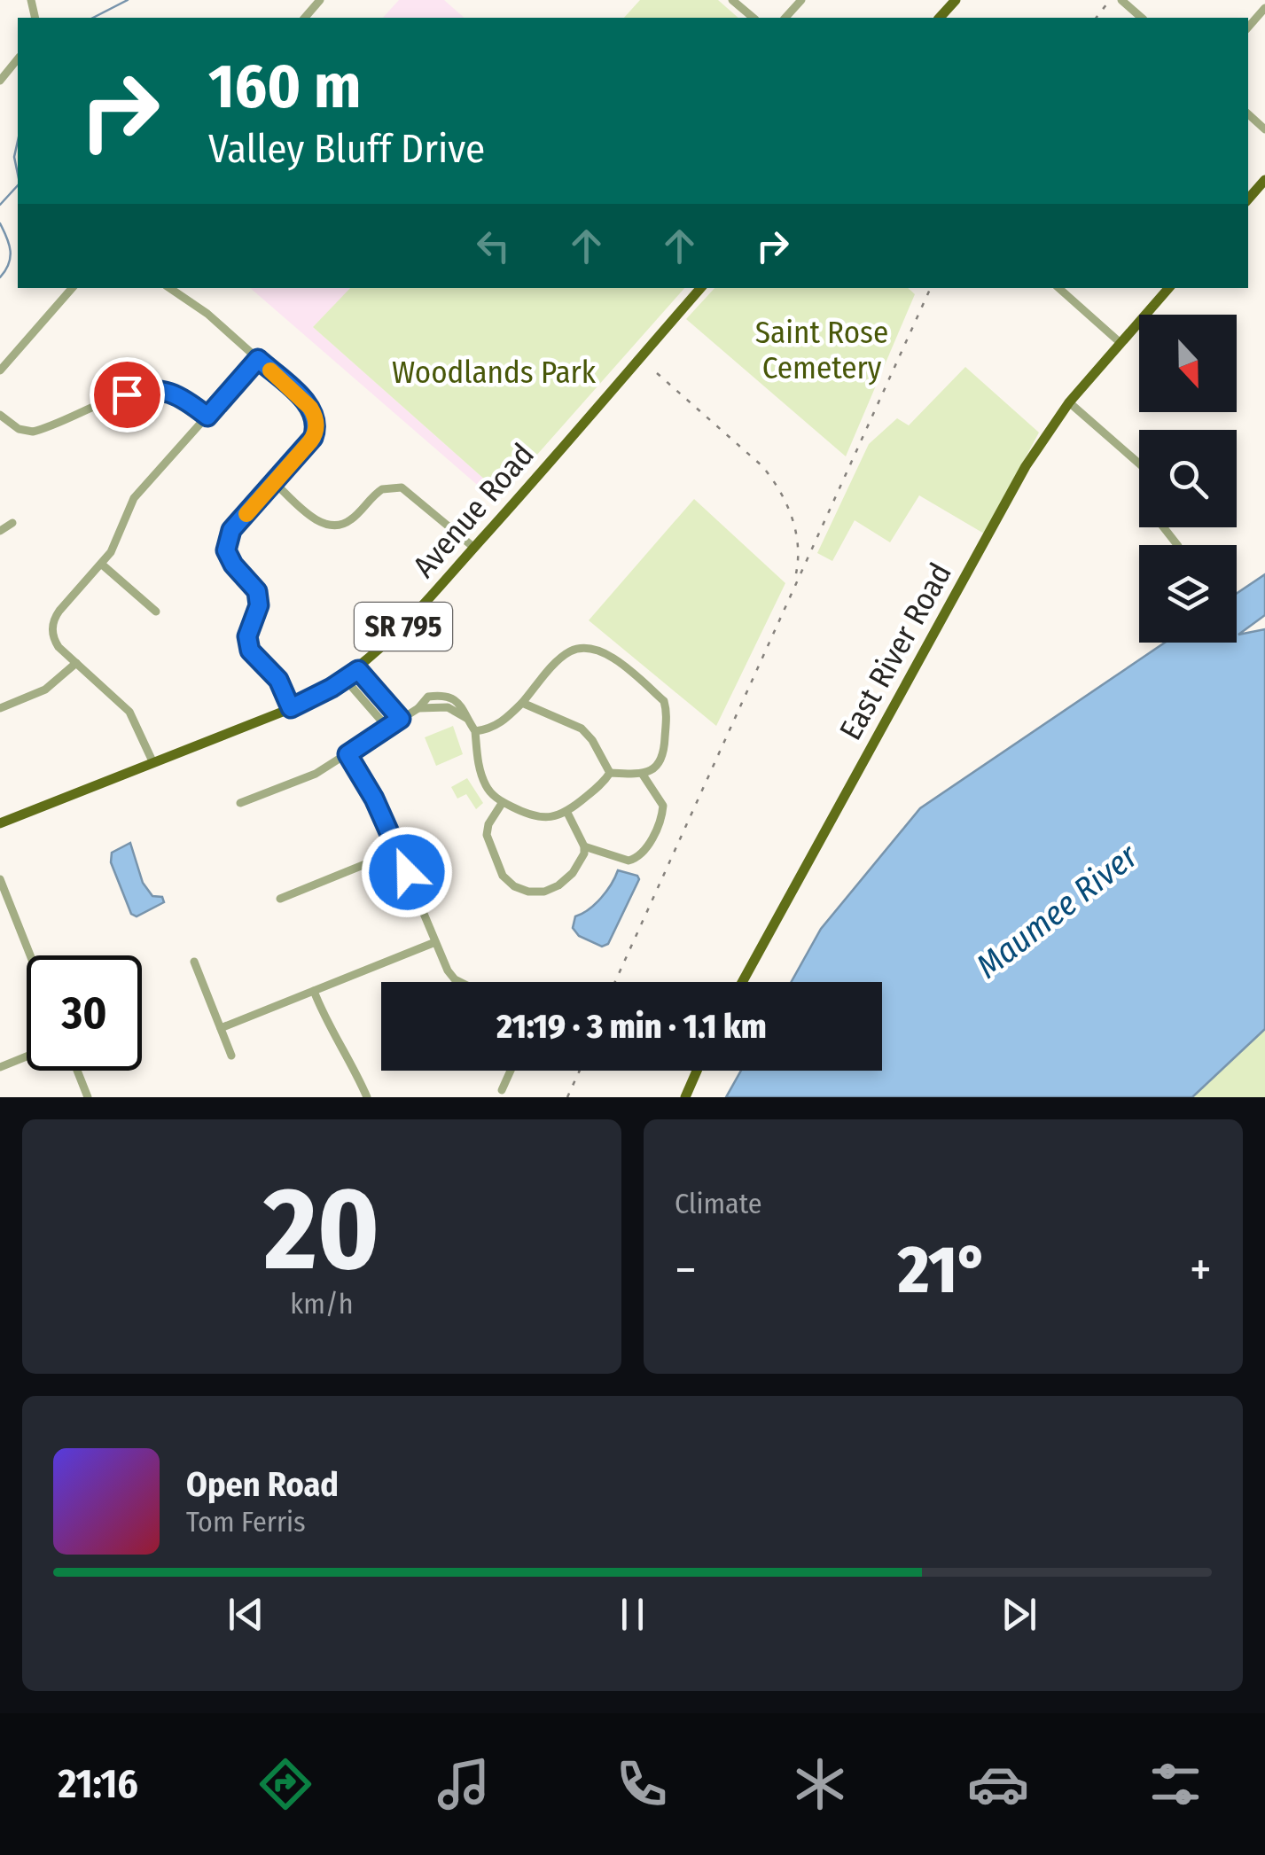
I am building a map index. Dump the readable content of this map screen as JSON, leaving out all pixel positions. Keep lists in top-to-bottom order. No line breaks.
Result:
{"streets":{"main road":["Avenue Road","SR 795","East River Road"]},"water":["Maumee River"],"parks":["Saint Rose Cemetery","Woodlands Park"],"north":"bottom","page":{"turn":["160 m","Valley Bluff Drive"],"limit":"30","trip":"21:19 · 3 min · 1.1 km","tile":[["20","km/h"],"Climate"],"heat":["−","21°","+"],"song":["Open Road","Tom Ferris"],"tabs":"21:16"}}
